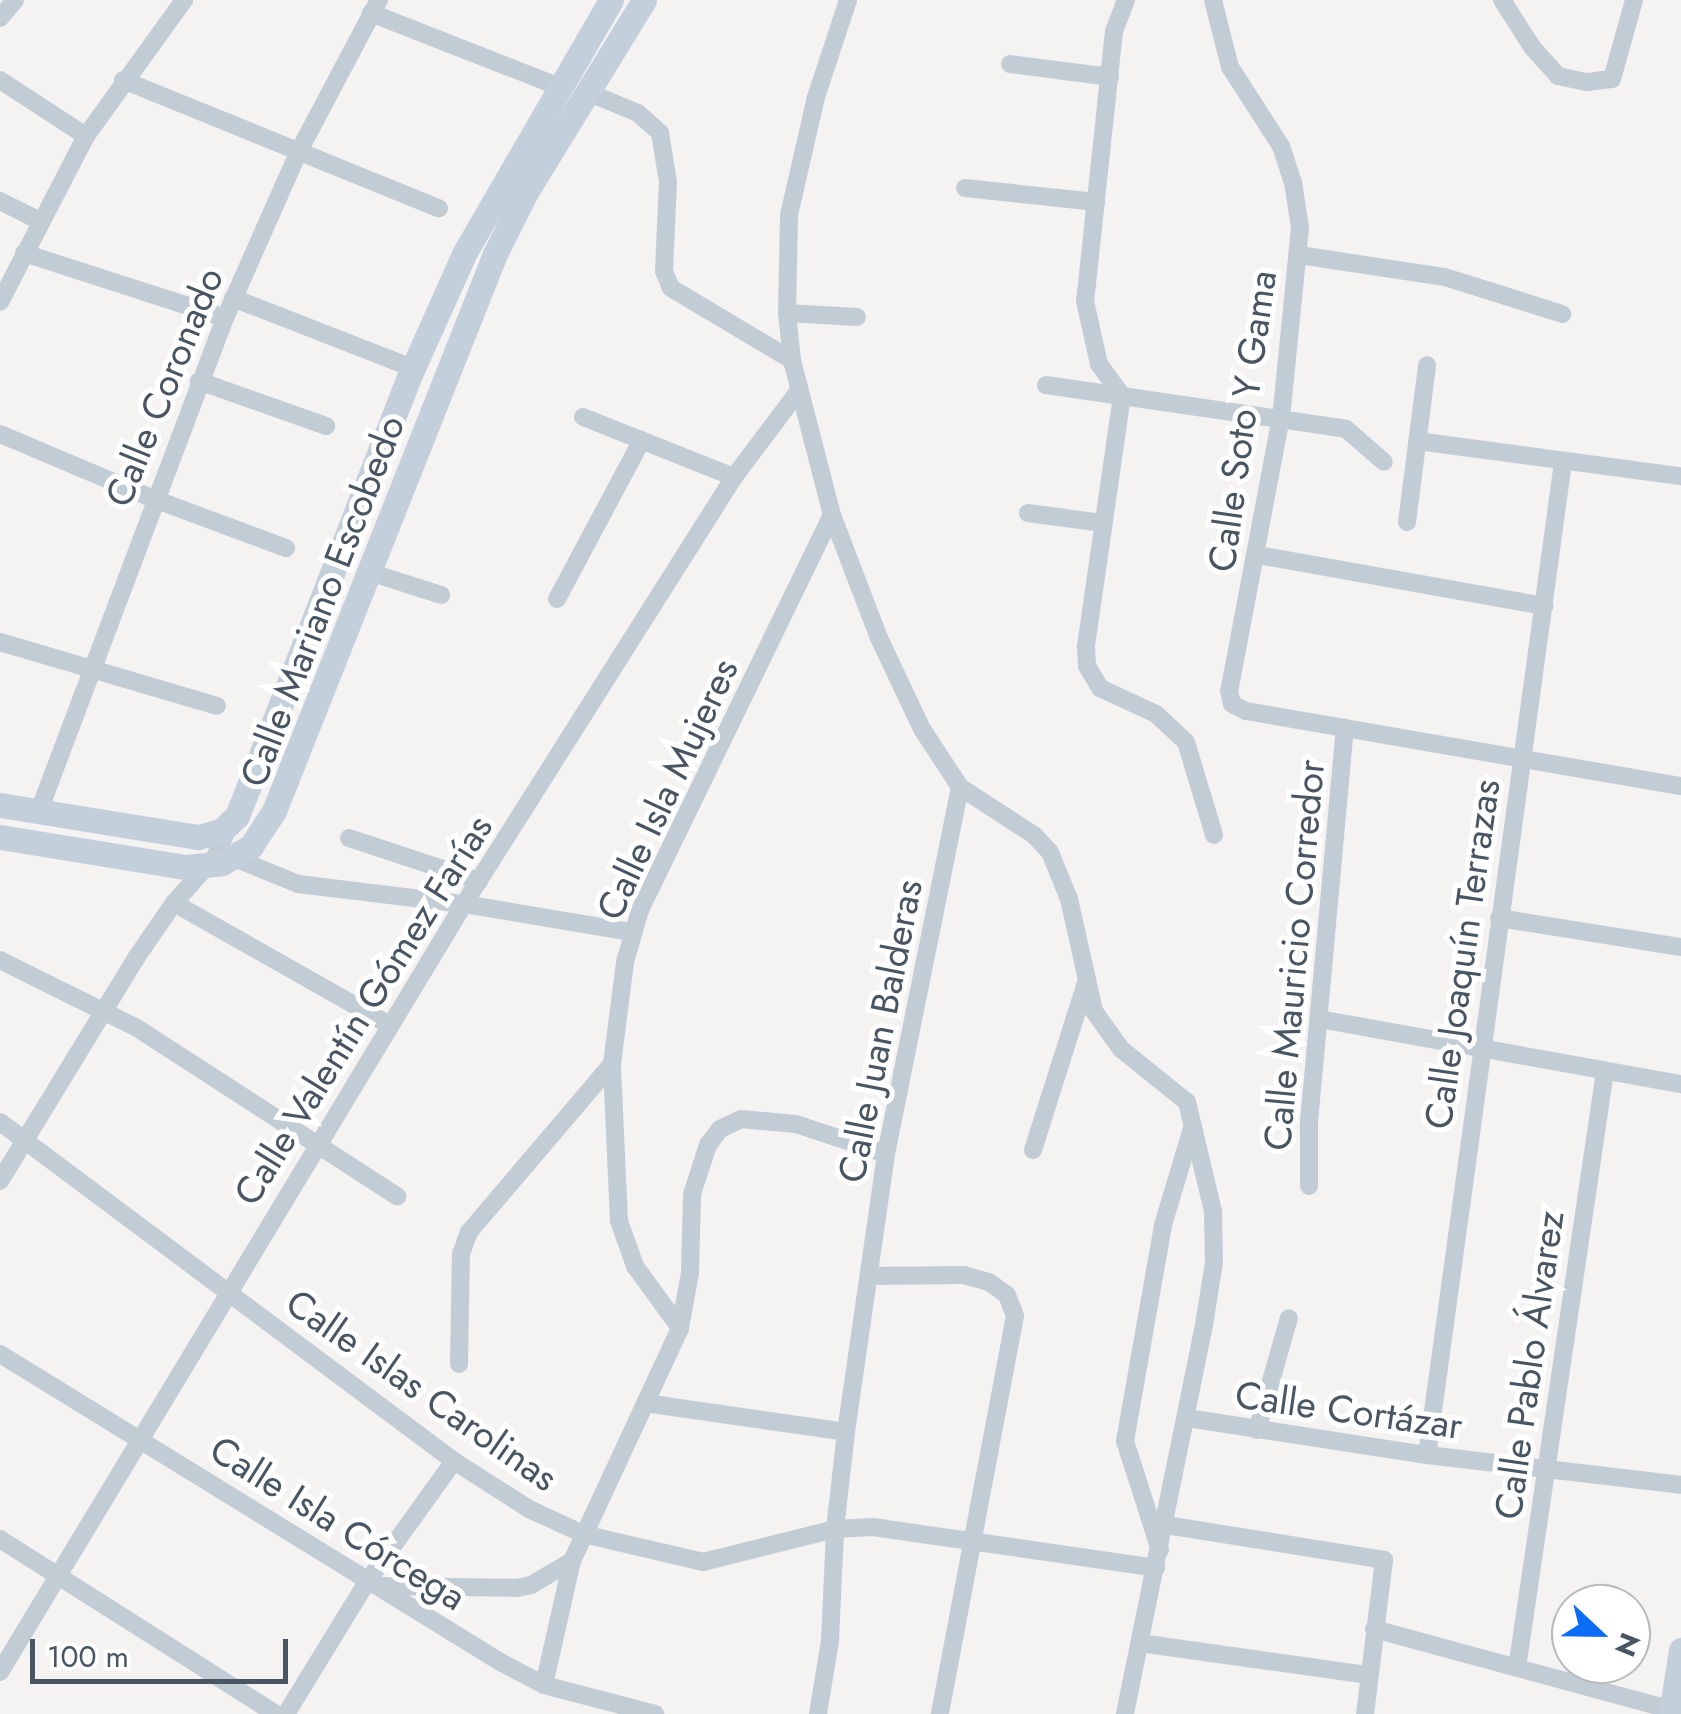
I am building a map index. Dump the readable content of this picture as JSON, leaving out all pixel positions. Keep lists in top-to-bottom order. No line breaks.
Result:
{"streets":{"main road":["Calle Mariano Escobedo"],"street":["Calle Coronado","Calle Soto Y Gama","Calle Isla Mujeres","Calle Joaquín Terrazas","Calle Mauricio Corredor","Calle Valentín Gómez Farías","Calle Juan Balderas","Calle Pablo Álvarez","Calle Islas Carolinas","Calle Cortázar","Calle Isla Córcega"]},"crossings":[["Calle Soto Y Gama","Calle Mauricio Corredor"],["Calle Mariano Escobedo","Calle Islas Carolinas"],["Calle Joaquín Terrazas","Calle Cortázar"],["Calle Valentín Gómez Farías","Calle Islas Carolinas"],["Calle Valentín Gómez Farías","Calle Isla Córcega"],["Calle Juan Balderas","Calle Islas Carolinas"],["Calle Pablo Álvarez","Calle Cortázar"]],"scale_bar":"100 m","north":"right"}
